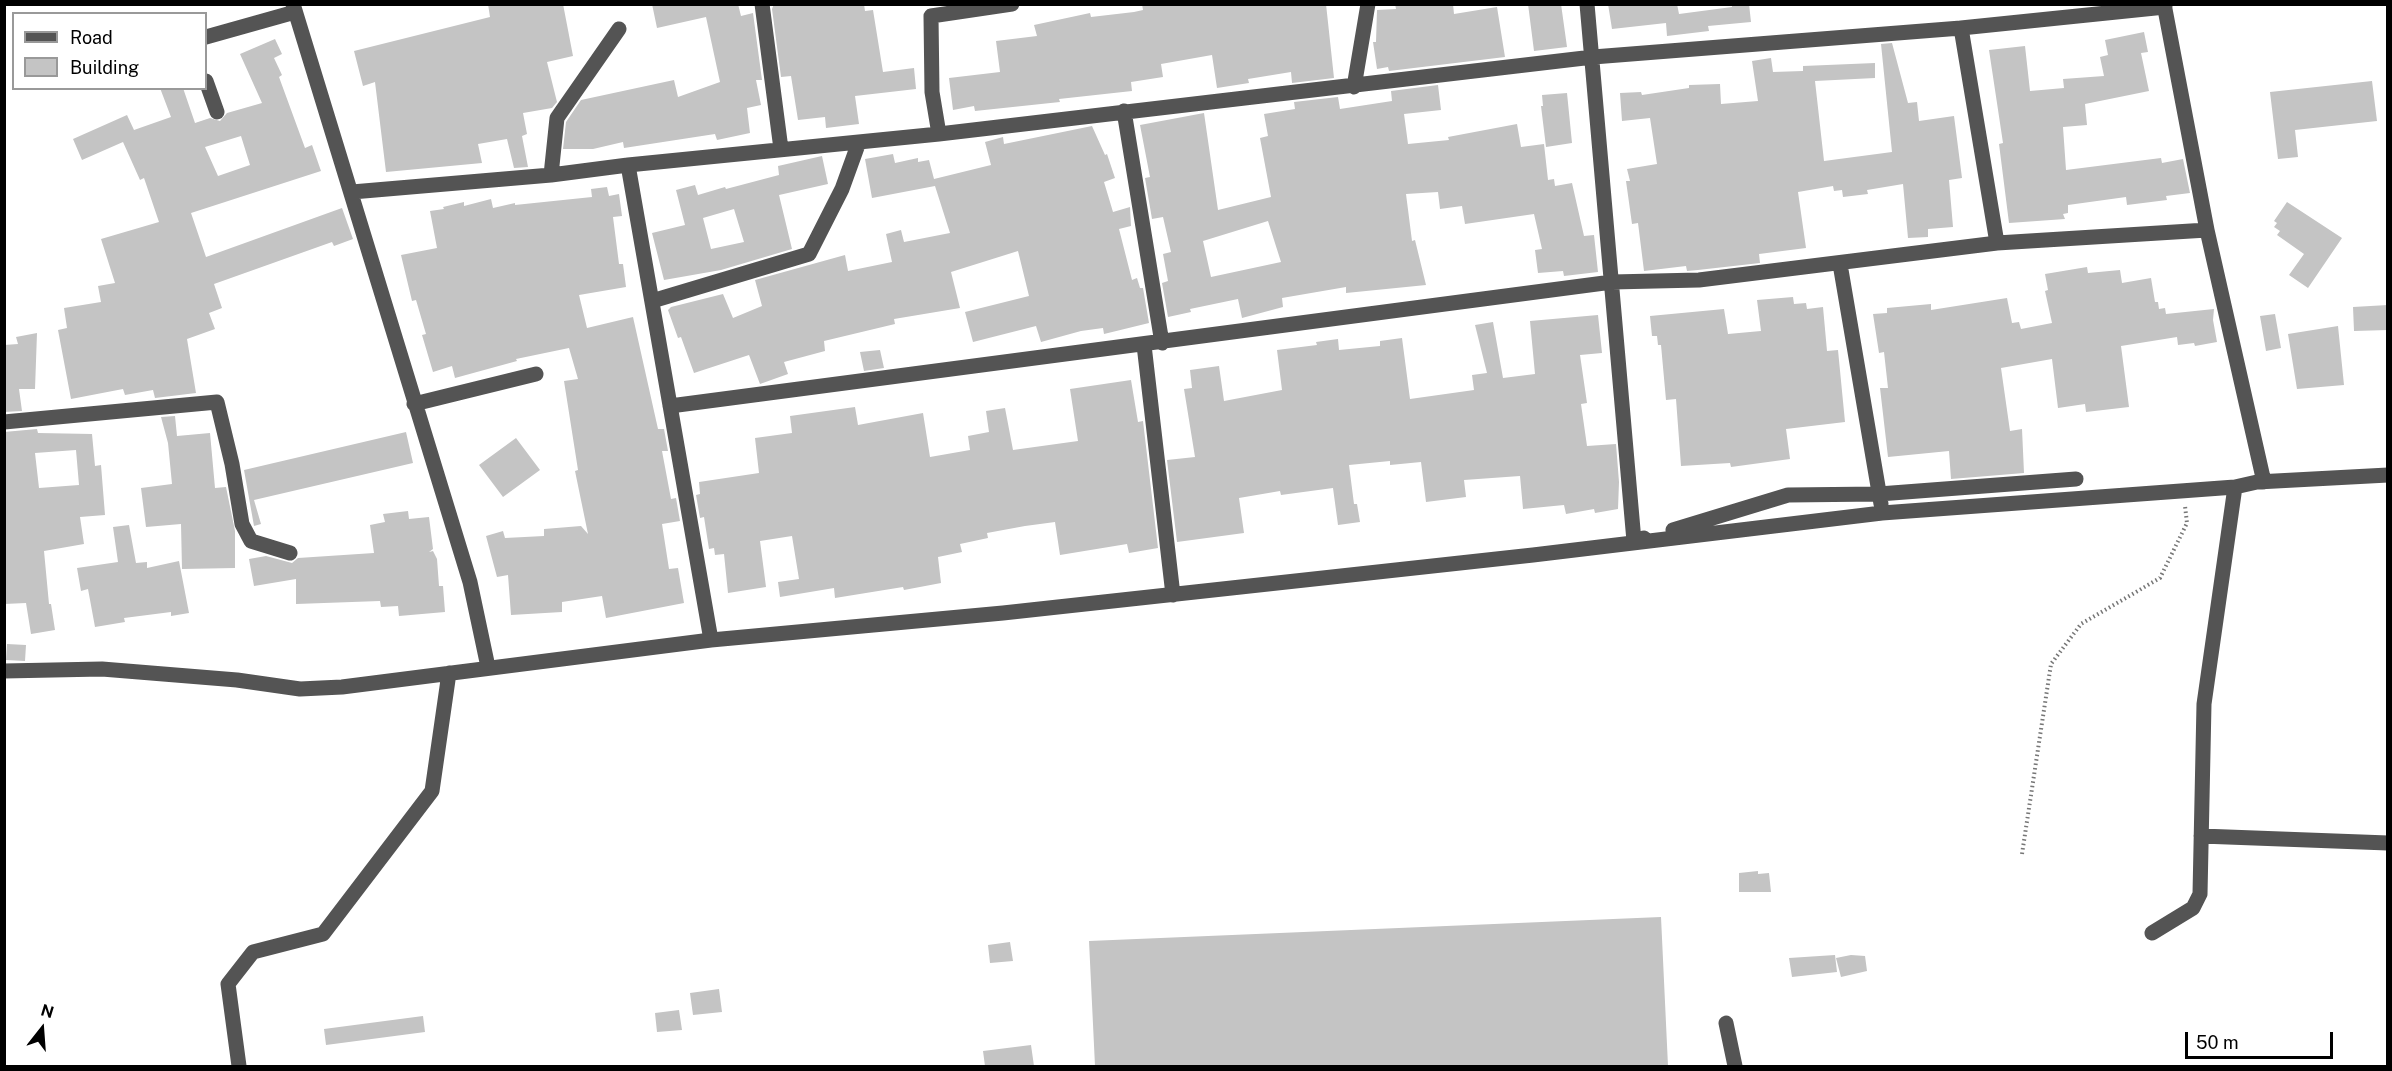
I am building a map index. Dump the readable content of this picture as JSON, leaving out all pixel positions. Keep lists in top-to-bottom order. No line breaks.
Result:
{"legend":["Road","Building"],"scale_bar":"50 m","north":"top"}
